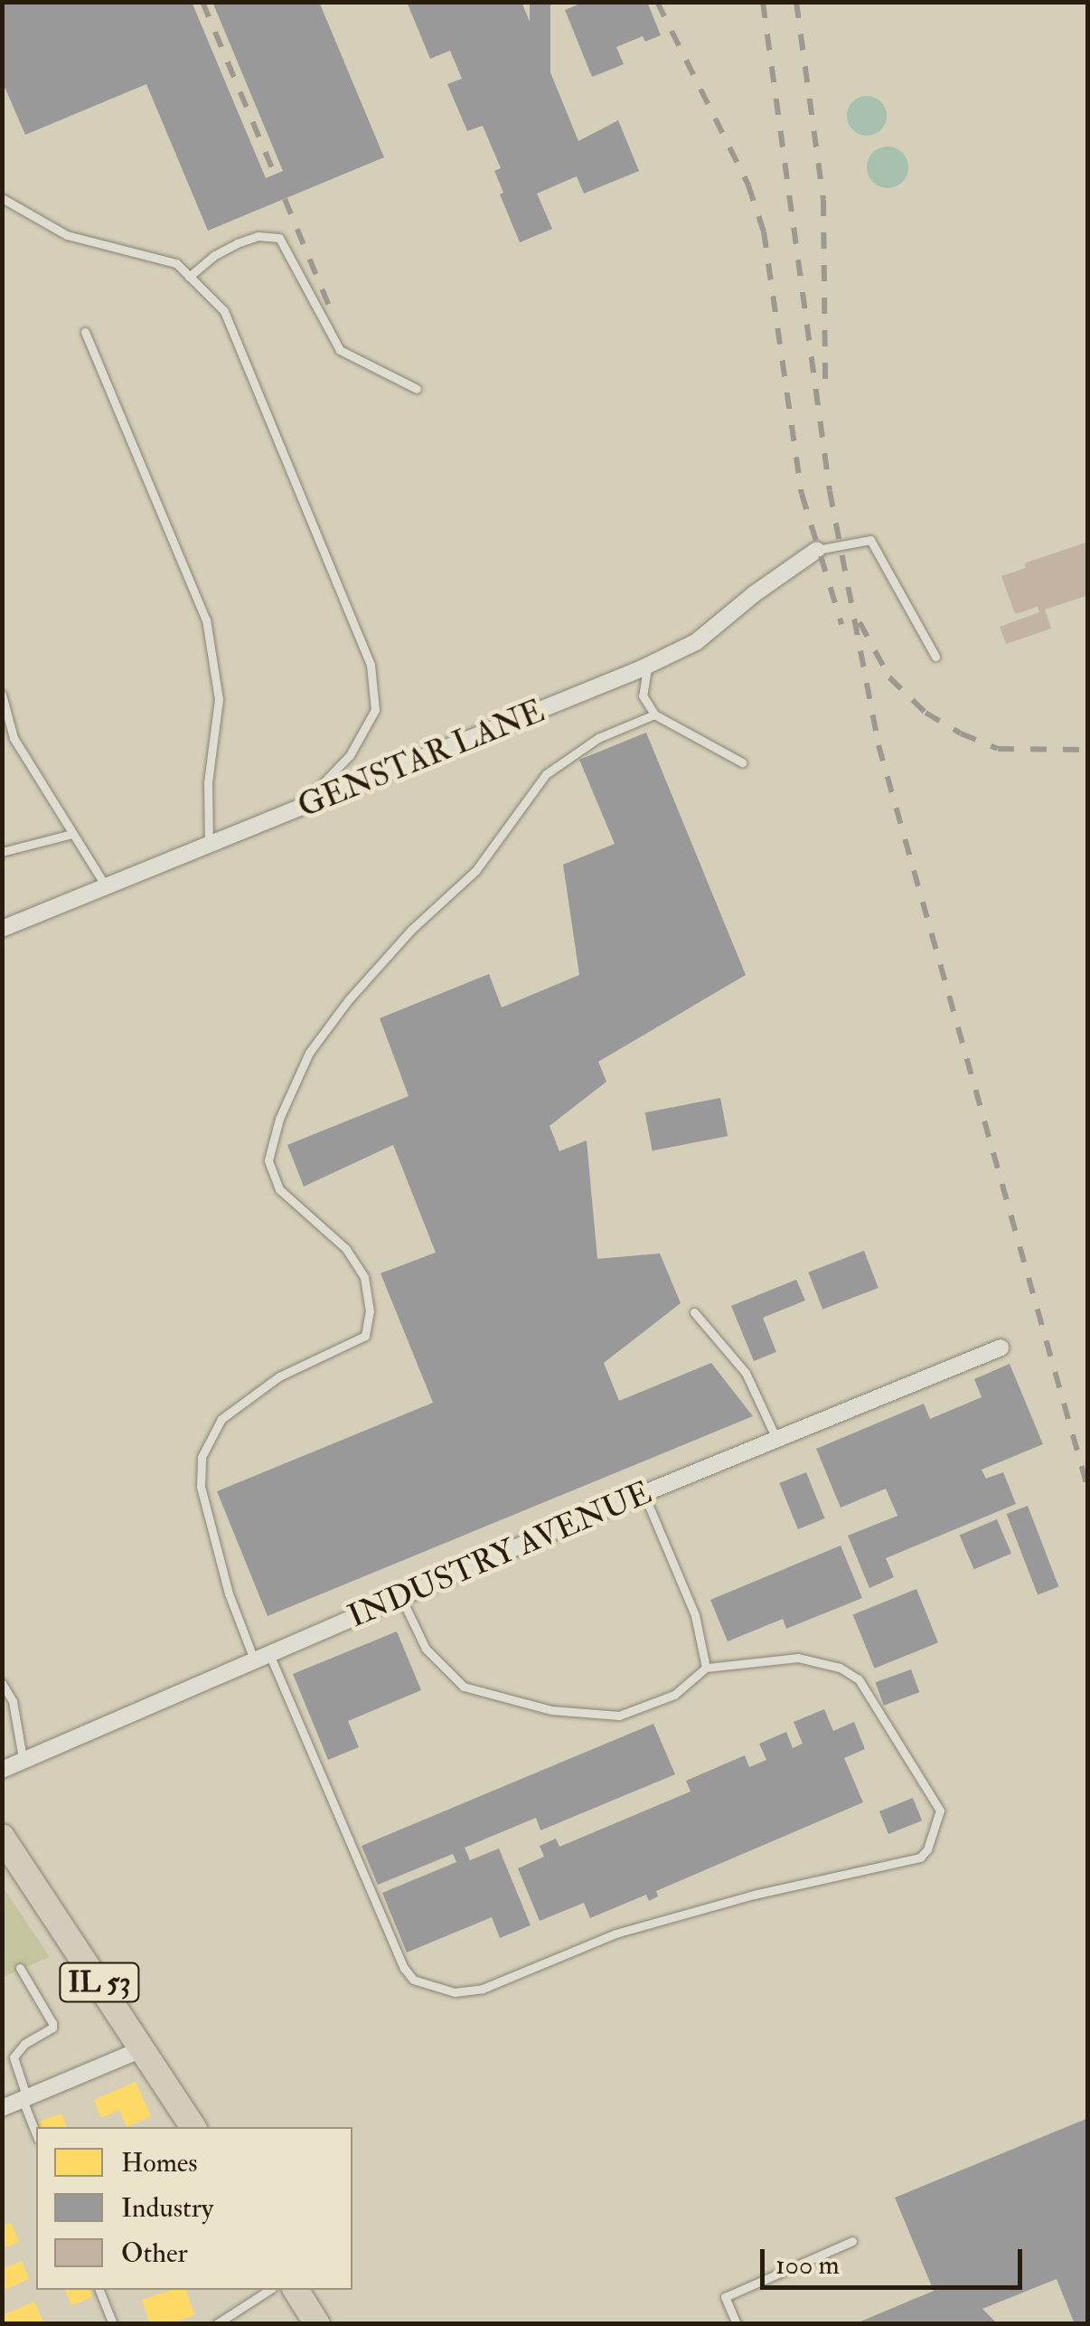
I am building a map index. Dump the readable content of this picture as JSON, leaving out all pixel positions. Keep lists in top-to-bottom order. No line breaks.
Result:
{"streets":{"main road":["IL 53"],"street":["GENSTAR LANE","INDUSTRY AVENUE"]},"legend":["Homes","Industry","Other"],"scale_bar":"100 m"}
